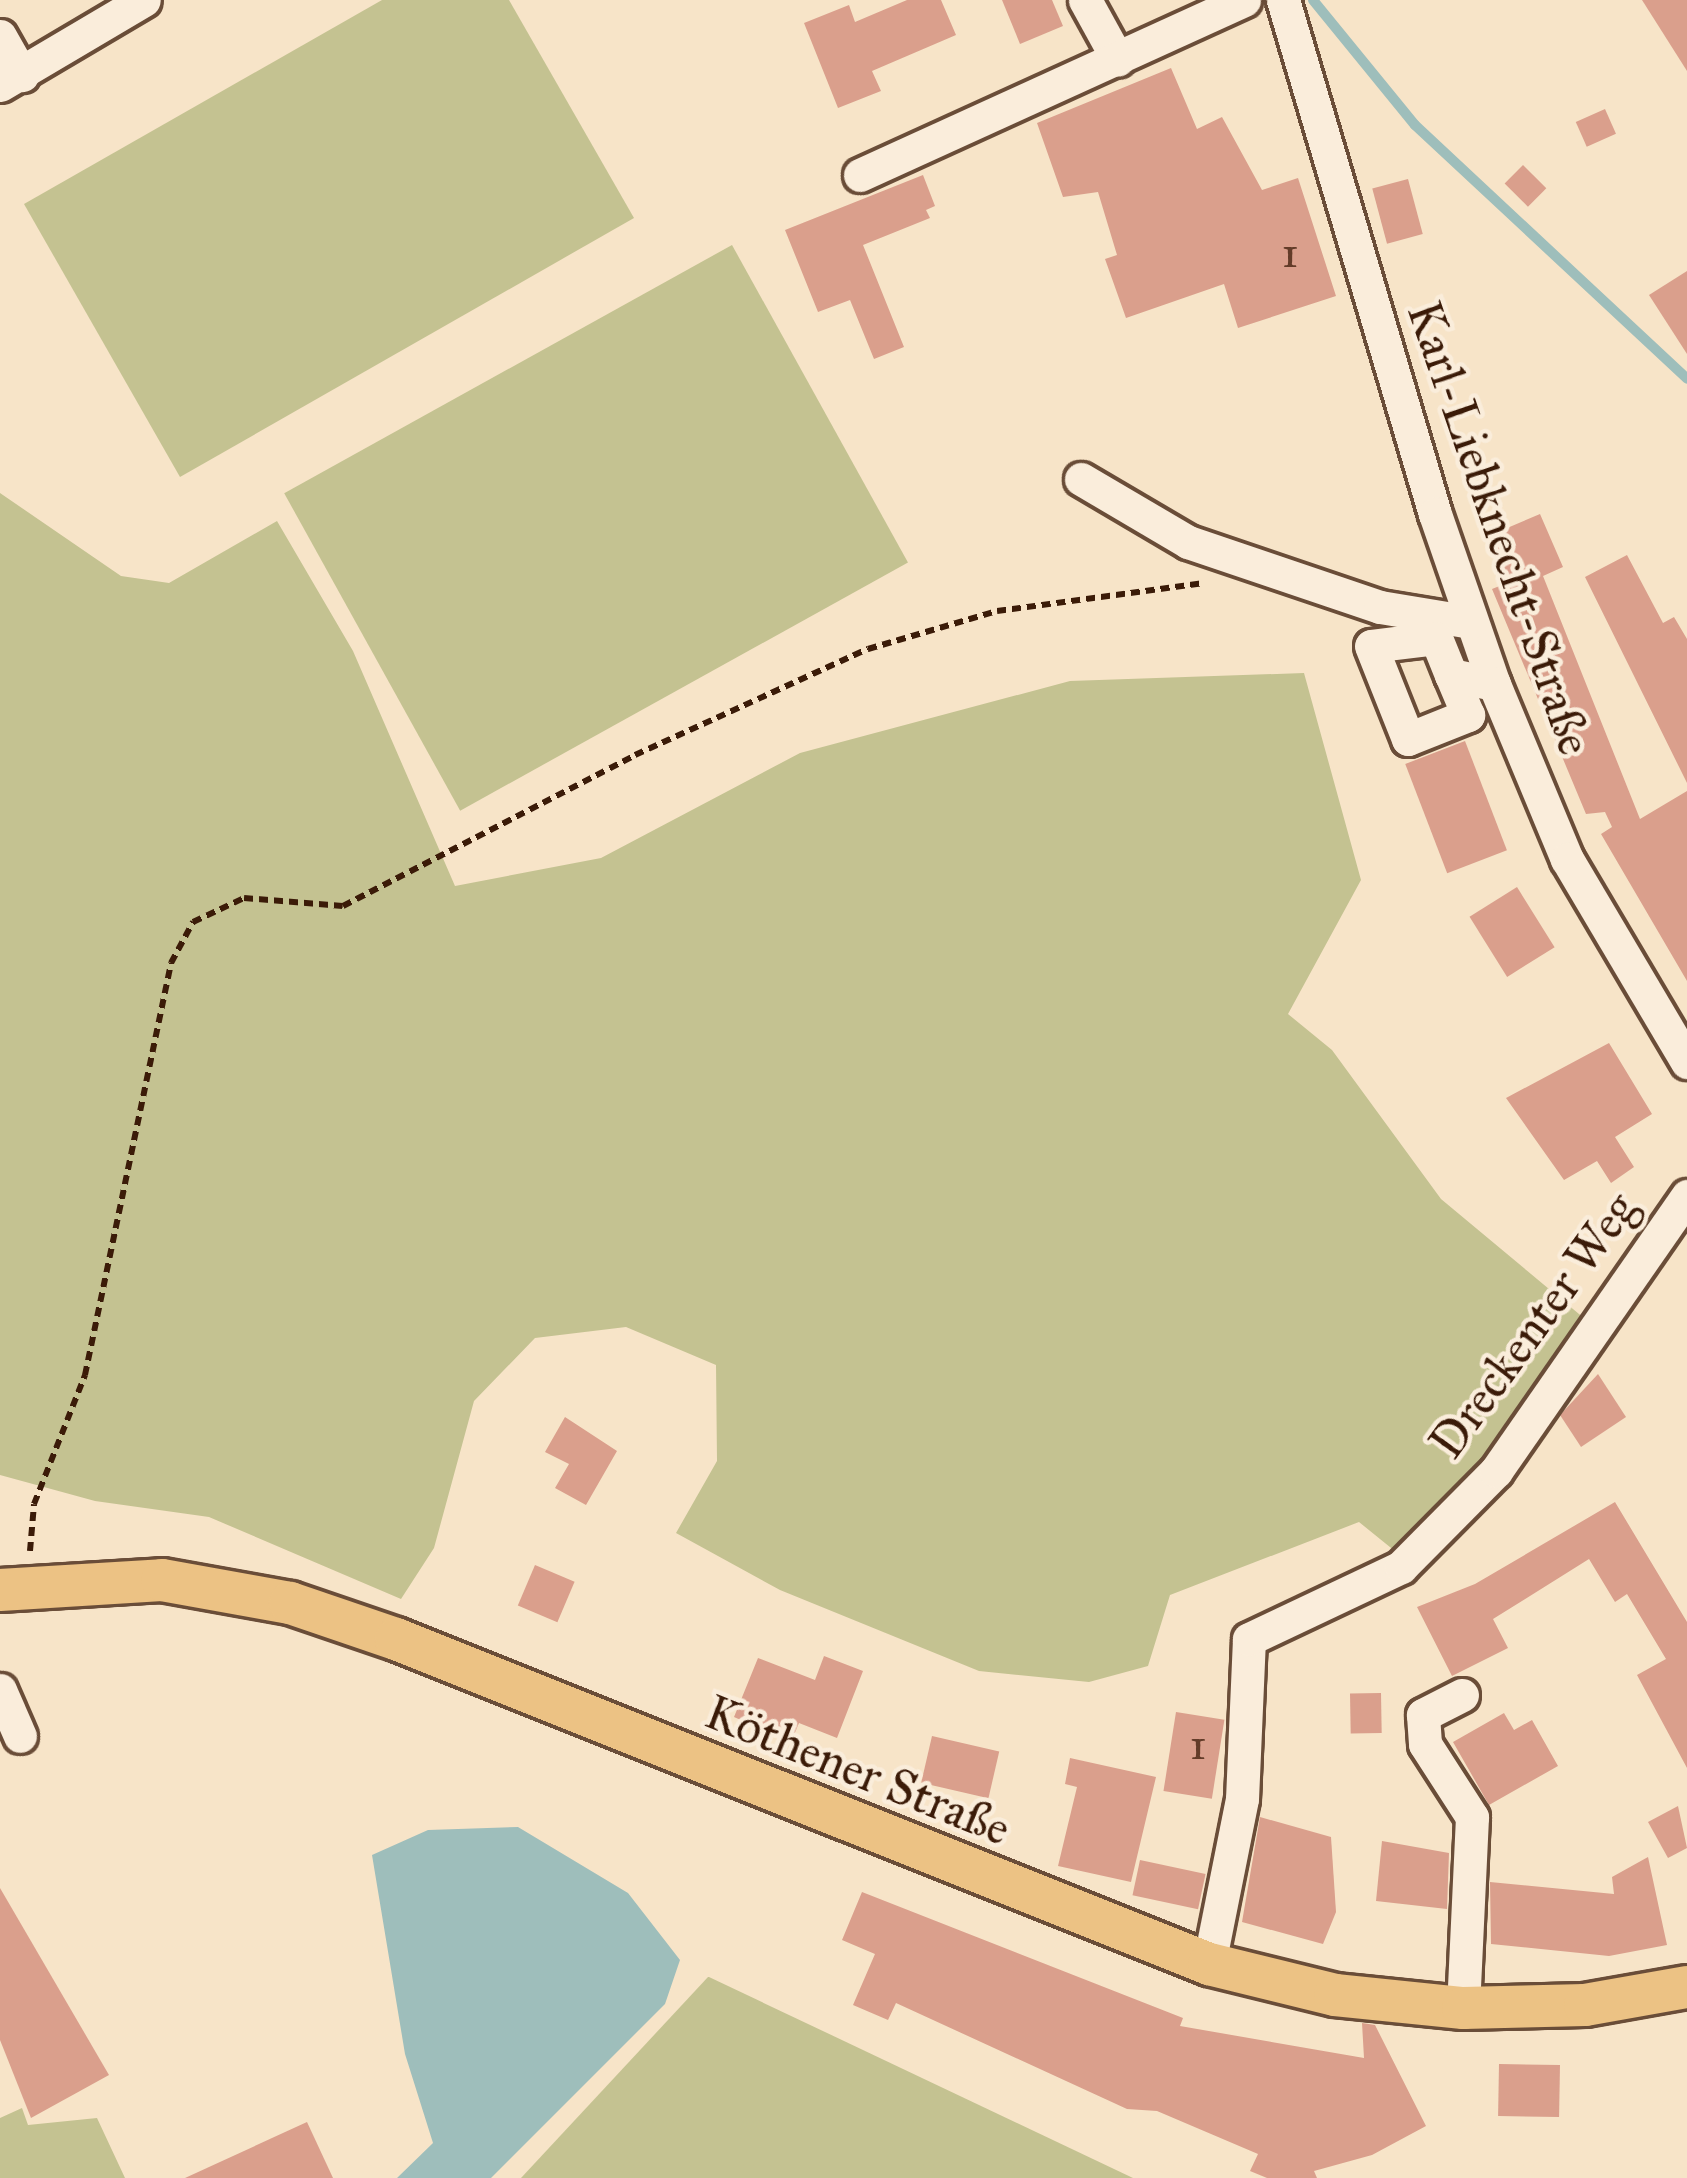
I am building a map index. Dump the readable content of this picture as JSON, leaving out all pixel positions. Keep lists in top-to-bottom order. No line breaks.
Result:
{"streets":{"main road":["Köthener Straße"],"street":["Karl-Liebknecht-Straße","Dreckenter Weg"]},"crossings":[["Dreckenter Weg","Köthener Straße"]],"house_numbers":["1","1"]}
